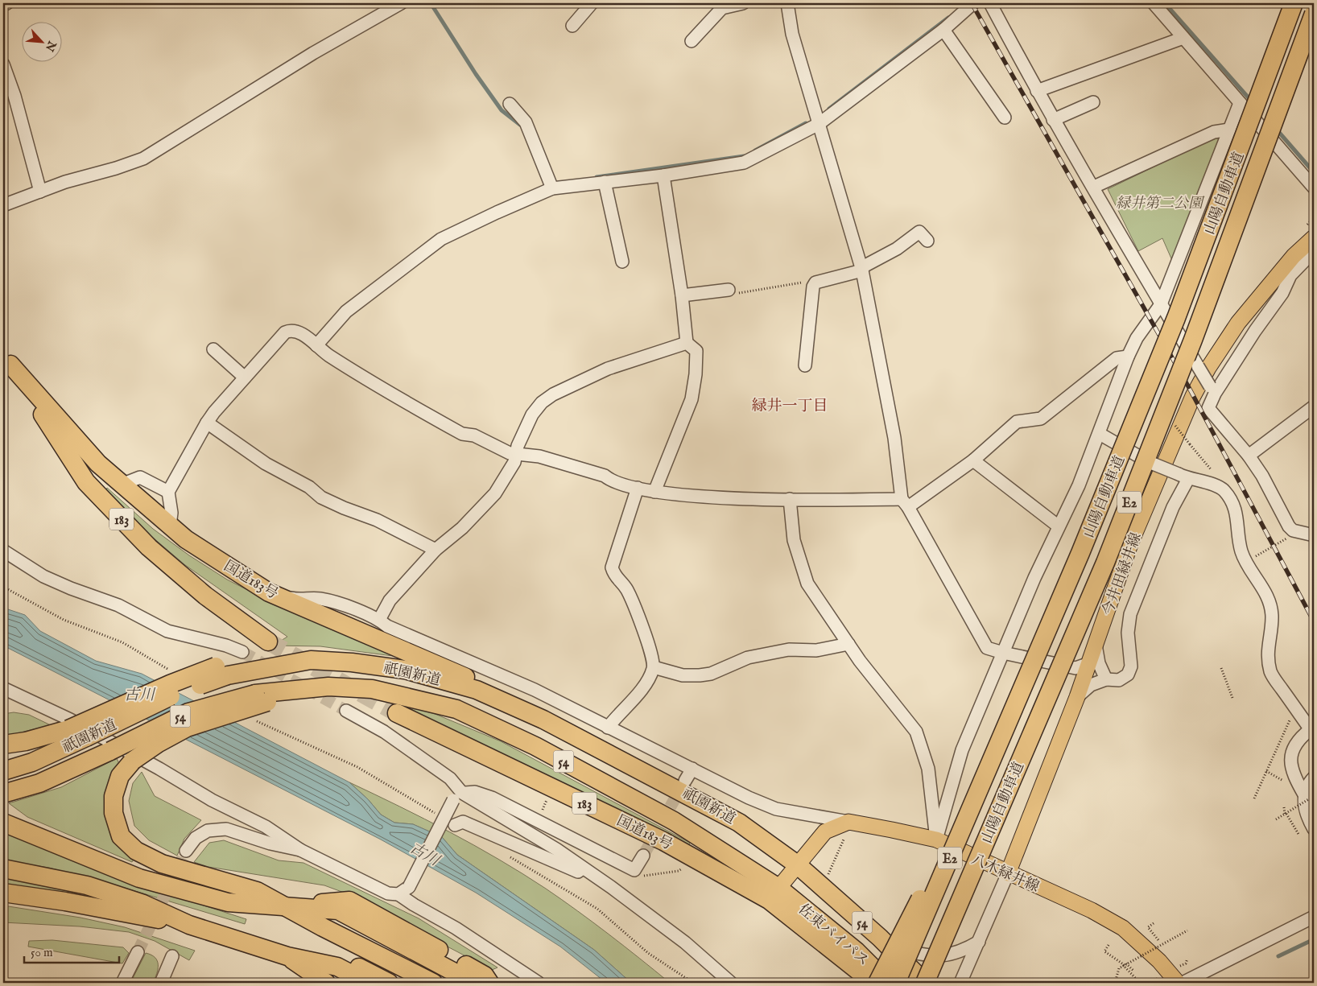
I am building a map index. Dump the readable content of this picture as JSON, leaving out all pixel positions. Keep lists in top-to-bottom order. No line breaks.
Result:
{"streets":{"highway":["山陽自動車道","E2","183","国道183号","祇園新道","54","佐東バイパス"],"main road":["今井田緑井線","八木緑井線"]},"crossings":[["山陽自動車道","佐東バイパス"],["今井田緑井線","八木緑井線"],["国道183号","祇園新道"],["国道183号","佐東バイパス"],["祇園新道","佐東バイパス"]],"districts":["緑井一丁目"],"water":["古川"],"parks":["緑井第二公園"],"scale_bar":"50 m","north":"bottom right"}
